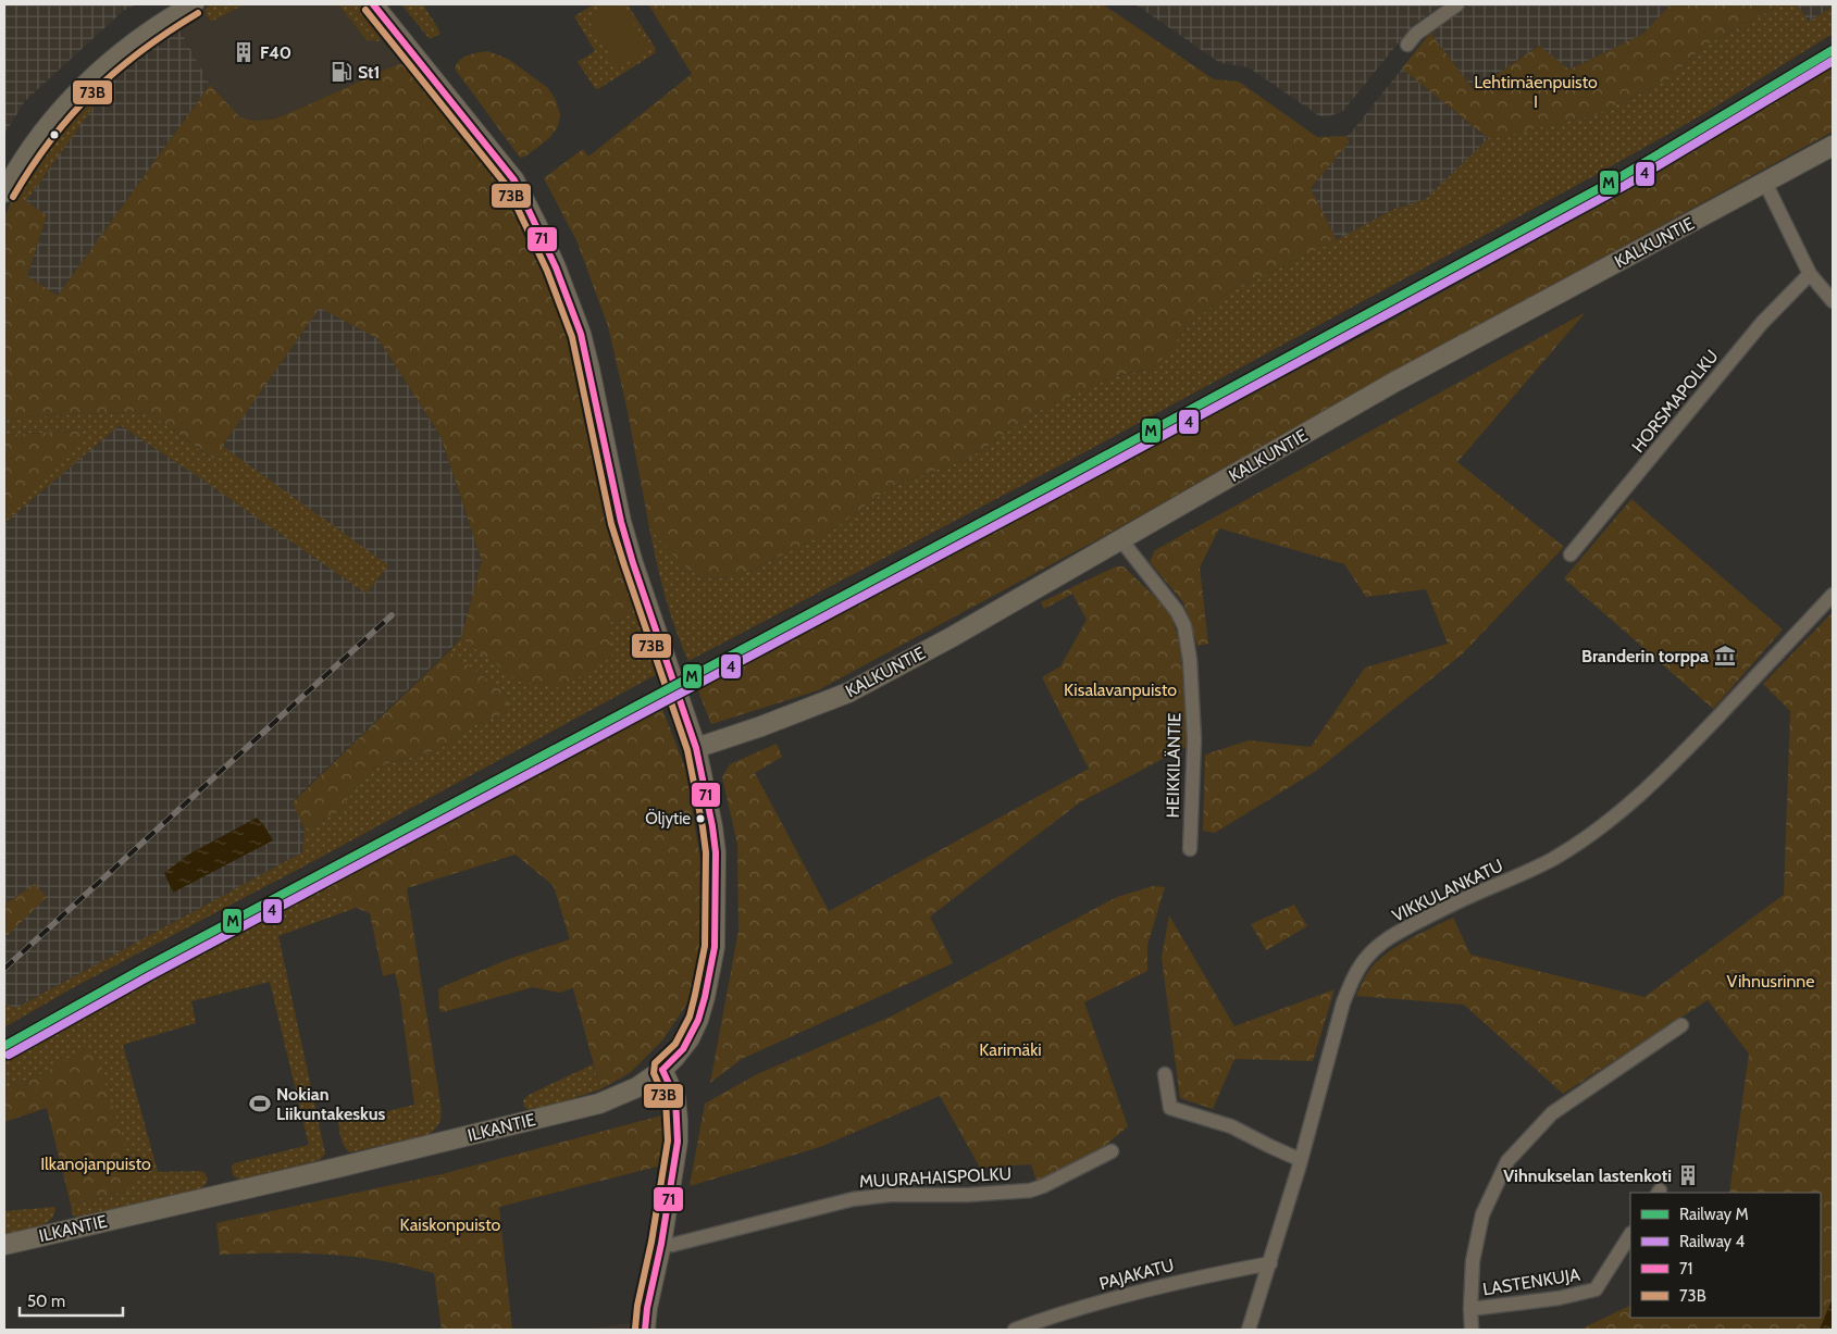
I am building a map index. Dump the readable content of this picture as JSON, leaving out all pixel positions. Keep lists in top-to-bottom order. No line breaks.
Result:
{"streets":{"main road":["KALKUNTIE","ILKANTIE"],"street":["HORSMAPOLKU","HEIKKILÄNTIE","VIKKULANKATU","MUURAHAISPOLKU","PAJAKATU","LASTENKUJA"]},"crossings":[["KALKUNTIE","HEIKKILÄNTIE"],["KALKUNTIE","ILKANTIE"],["VIKKULANKATU","PAJAKATU"]],"parks":["Lehtimäenpuisto I","Kisalavanpuisto","Vihnusrinne","Karimäki","Ilkanojanpuisto","Kaiskonpuisto"],"places":{"building":["F40","Vihnukselan lastenkoti"],"fuel station":["St1"],"museum":["Branderin torppa"],"other":["Öljytie"],"sports":["Nokian Liikuntakeskus"]},"lines":["transit line 71","transit line 73B","rail line M","rail line 4"],"legend":["Railway M","Railway 4","71","73B"],"scale_bar":"50 m"}
